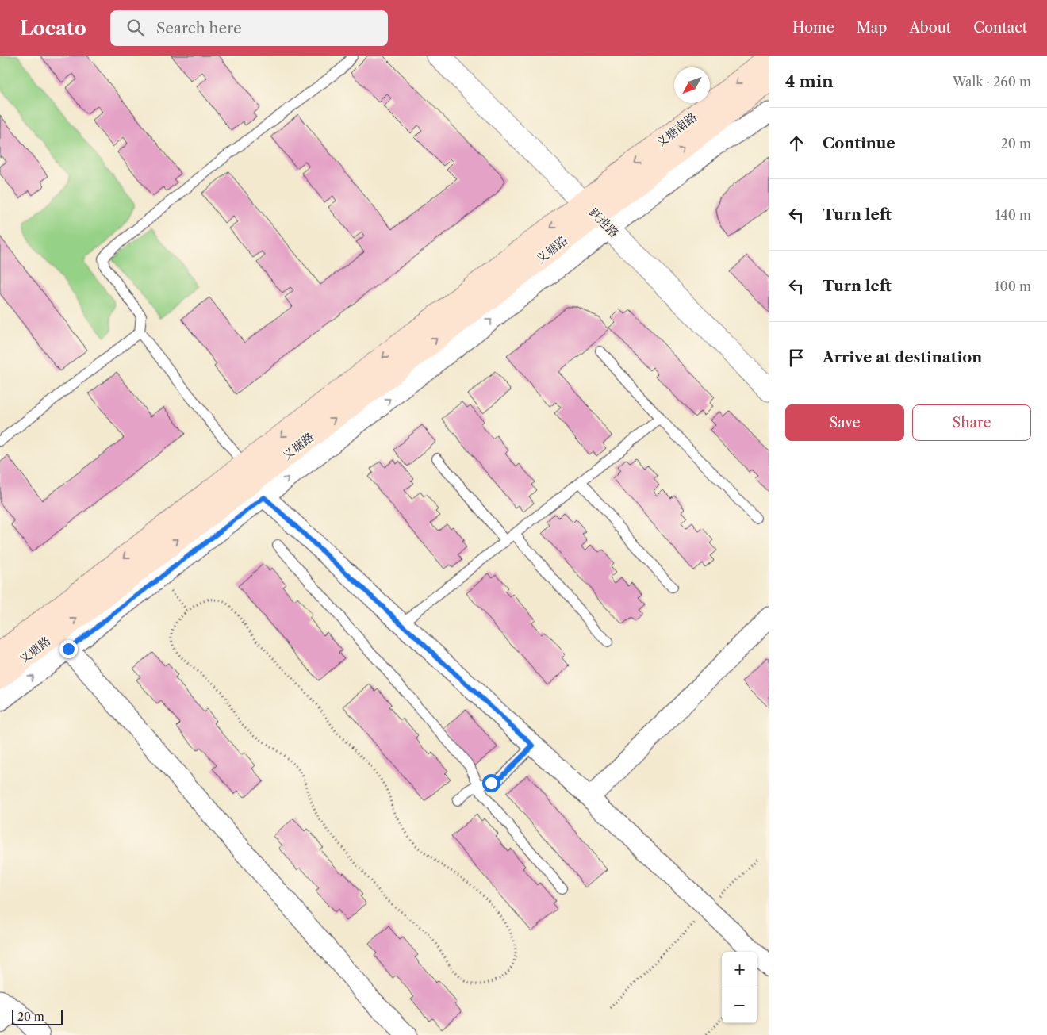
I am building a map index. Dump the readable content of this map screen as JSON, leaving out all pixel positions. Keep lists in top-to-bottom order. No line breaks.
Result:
{"streets":{"main road":["义塘南路","义塘路"],"street":["跃进路"]},"crossings":[["义塘南路","跃进路"],["义塘南路","义塘路"],["跃进路","义塘路"]],"scale_bar":"20 m","north":"bottom left","page":{"header":"Locato","search":"Search here","nav":["Home","Map","About","Contact"],"heading":["4 min","Walk · 260 m"],"list":[["Continue","20 m"],["Turn left","140 m"],["Turn left","100 m"],"Arrive at destination"],"buttons":["Save","Share"],"map_buttons":["+","−"],"scale":"20 m"}}
